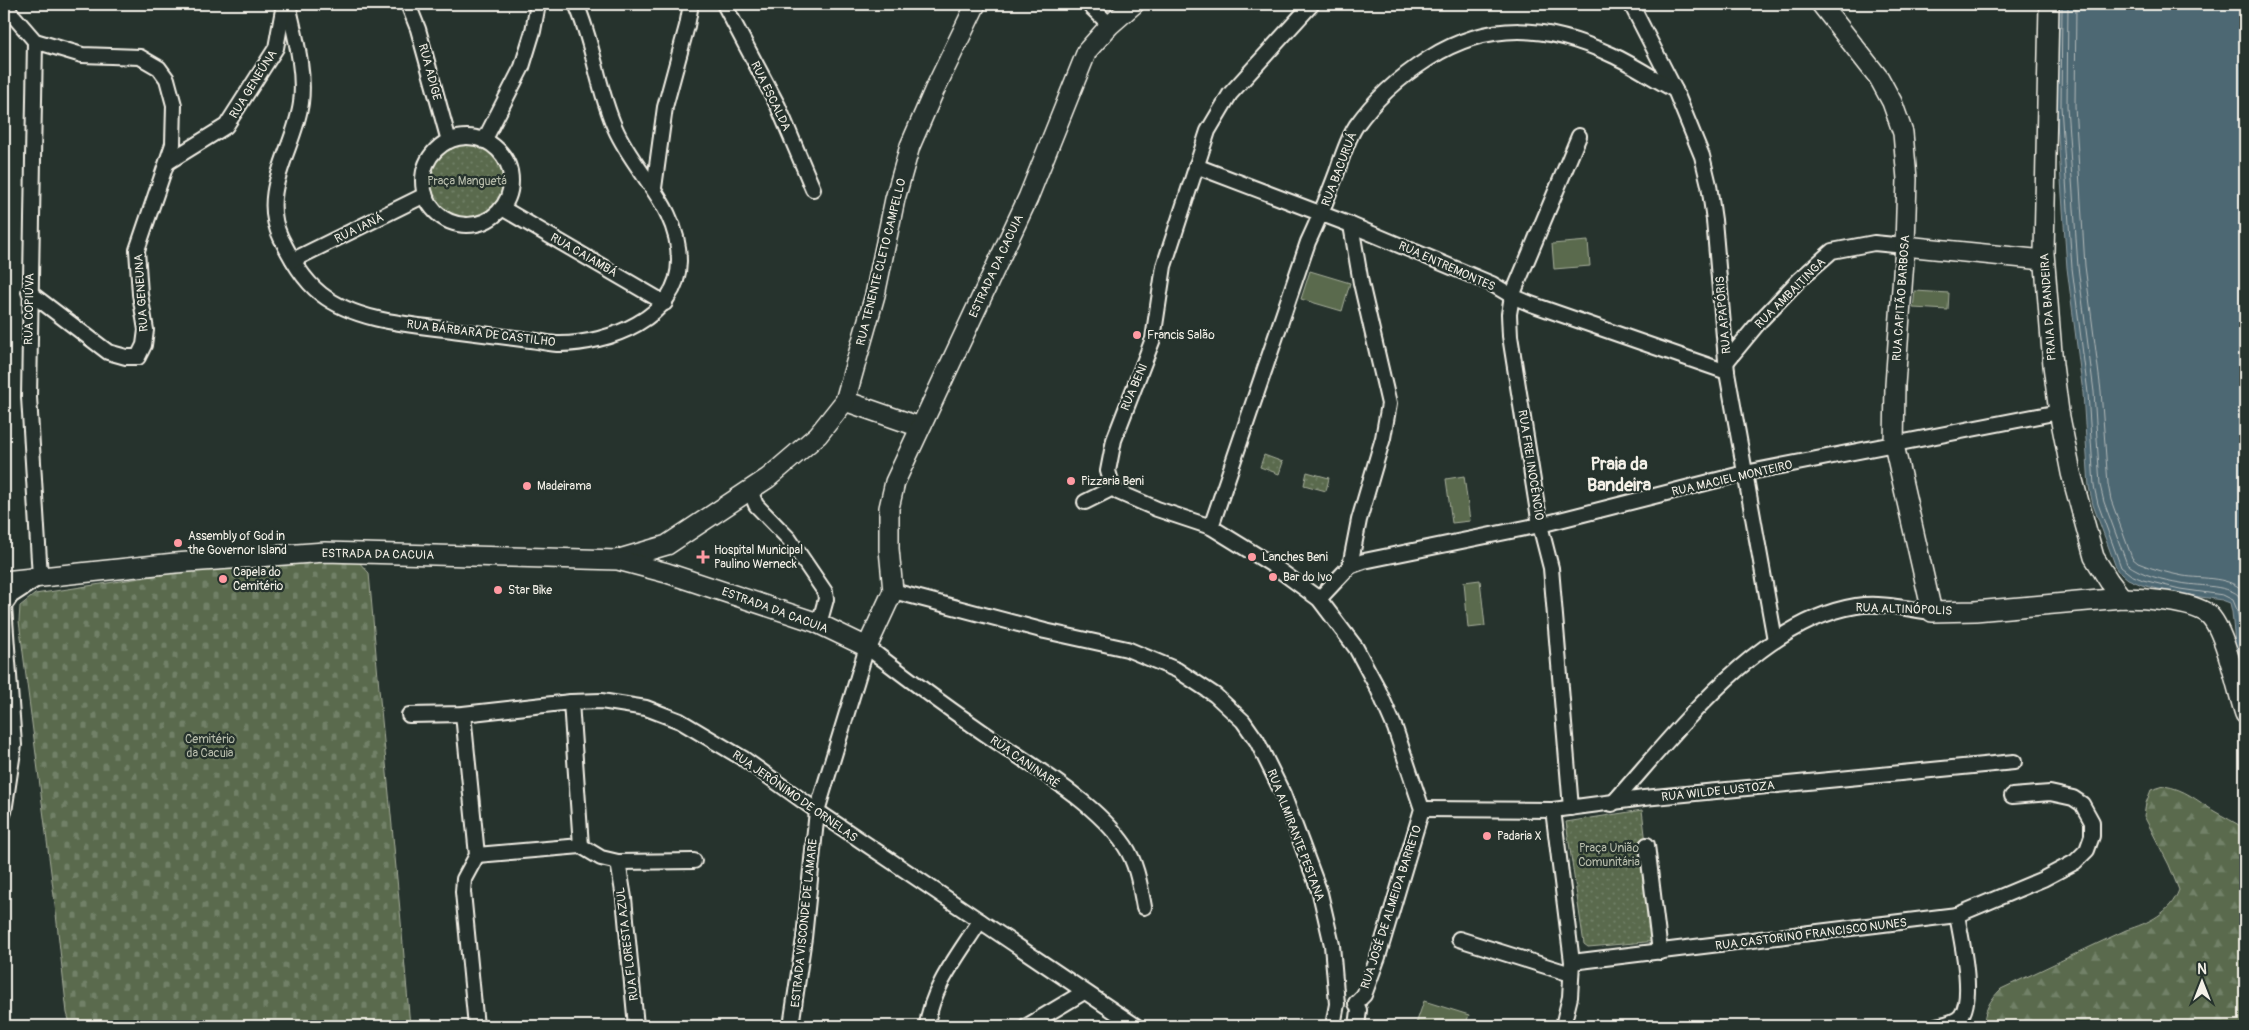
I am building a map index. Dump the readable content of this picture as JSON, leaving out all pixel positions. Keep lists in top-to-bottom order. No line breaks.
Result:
{"streets":{"main road":["RUA TENENTE CLETO CAMPELLO","ESTRADA DA CACUIA","RUA AMBAITINGA","RUA CAPITÃO BARBOSA","PRAIA DA BANDEIRA","RUA ALTINÓPOLIS"],"street":["RUA ADIGE","RUA GENEÚNA","RUA ESCALDA","RUA BACURUÁ","RUA IANÁ","RUA CAIAMBÁ","RUA ENTREMONTES","RUA GENEUNA","RUA COPIÚVA","RUA APAPÓRIS","RUA BÁRBARA DE CASTILHO","RUA BENI","RUA FREI INOCÊNCIO","RUA MACIEL MONTEIRO","RUA CANINARÉ","RUA WILDE LUSTOZA","RUA JERÔNIMO DE ORNELAS","RUA ALMIRANTE PESTANA","RUA JOSÉ DE ALMEIDA BARRETO","ESTRADA VISCONDE DE LAMARE","RUA CASTORINO FRANCISCO NUNES","RUA FLORESTA AZUL"]},"crossings":[["RUA ADIGE","RUA IANÁ"],["RUA ADIGE","RUA CAIAMBÁ"],["RUA GENEÚNA","RUA GENEUNA"],["RUA BACURUÁ","RUA ENTREMONTES"],["RUA BACURUÁ","RUA APAPÓRIS"],["RUA IANÁ","RUA CAIAMBÁ"],["RUA IANÁ","RUA BÁRBARA DE CASTILHO"],["RUA CAIAMBÁ","RUA BÁRBARA DE CASTILHO"],["RUA TENENTE CLETO CAMPELLO","ESTRADA DA CACUIA"],["ESTRADA DA CACUIA","RUA COPIÚVA"],["ESTRADA DA CACUIA","RUA CANINARÉ"],["ESTRADA DA CACUIA","RUA ALMIRANTE PESTANA"],["ESTRADA DA CACUIA","ESTRADA VISCONDE DE LAMARE"],["RUA ENTREMONTES","RUA AMBAITINGA"],["RUA ENTREMONTES","RUA APAPÓRIS"],["RUA ENTREMONTES","RUA BENI"],["RUA ENTREMONTES","RUA FREI INOCÊNCIO"],["RUA GENEUNA","RUA COPIÚVA"],["RUA AMBAITINGA","RUA CAPITÃO BARBOSA"],["RUA AMBAITINGA","PRAIA DA BANDEIRA"],["RUA AMBAITINGA","RUA APAPÓRIS"],["RUA CAPITÃO BARBOSA","RUA MACIEL MONTEIRO"],["RUA CAPITÃO BARBOSA","RUA ALTINÓPOLIS"],["PRAIA DA BANDEIRA","RUA MACIEL MONTEIRO"],["PRAIA DA BANDEIRA","RUA ALTINÓPOLIS"],["RUA APAPÓRIS","RUA MACIEL MONTEIRO"],["RUA APAPÓRIS","RUA ALTINÓPOLIS"],["RUA FREI INOCÊNCIO","RUA MACIEL MONTEIRO"],["RUA FREI INOCÊNCIO","RUA WILDE LUSTOZA"],["RUA ALTINÓPOLIS","RUA WILDE LUSTOZA"],["RUA CANINARÉ","ESTRADA VISCONDE DE LAMARE"],["RUA WILDE LUSTOZA","RUA JOSÉ DE ALMEIDA BARRETO"],["RUA JERÔNIMO DE ORNELAS","ESTRADA VISCONDE DE LAMARE"]],"districts":["Praia da Bandeira"],"parks":["Praça Manguetá","Cemitério da Cacuia","Praça União Comunitária"],"places":{"other":["Francis Salão","Pizzaria Beni","Madeirama","Assembly of God in the Governor Island","Lanches Beni","Bar do Ivo","Capela do Cemitério","Star Bike","Padaria X"],"health":["Hospital Municipal Paulino Werneck"]},"north":"top"}
